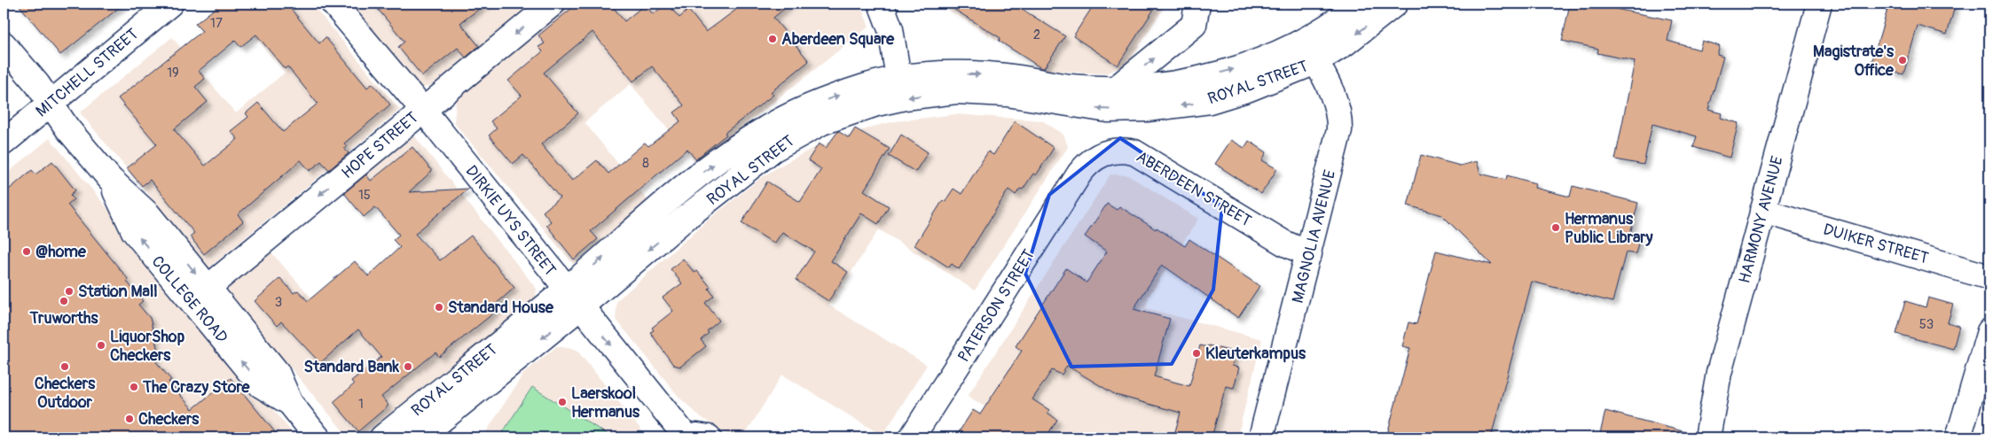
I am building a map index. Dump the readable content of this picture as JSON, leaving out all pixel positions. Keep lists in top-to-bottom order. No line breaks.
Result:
{"streets":{"street":["MITCHELL STREET","ROYAL STREET","HOPE STREET","ABERDEEN STREET","HARMONY AVENUE","DIRKIE UYS STREET","MAGNOLIA AVENUE","DUIKER STREET","COLLEGE ROAD","PATERSON STREET"]},"crossings":[["MITCHELL STREET","COLLEGE ROAD"],["ROYAL STREET","DIRKIE UYS STREET"],["ROYAL STREET","MAGNOLIA AVENUE"],["HOPE STREET","DIRKIE UYS STREET"],["HOPE STREET","COLLEGE ROAD"],["ABERDEEN STREET","MAGNOLIA AVENUE"],["ABERDEEN STREET","PATERSON STREET"],["HARMONY AVENUE","DUIKER STREET"]],"one_way":["HOPE STREET"],"places":["Aberdeen Square","Magistrate's Office","Hermanus Public Library","@home","Station Mall","Truworths","Standard House","LiquorShop Checkers","Kleuterkampus","Checkers Outdoor","Standard Bank","The Crazy Store","Laerskool Hermanus","Checkers"],"house_numbers":["17","2","19","8","15","3","53","1"]}
